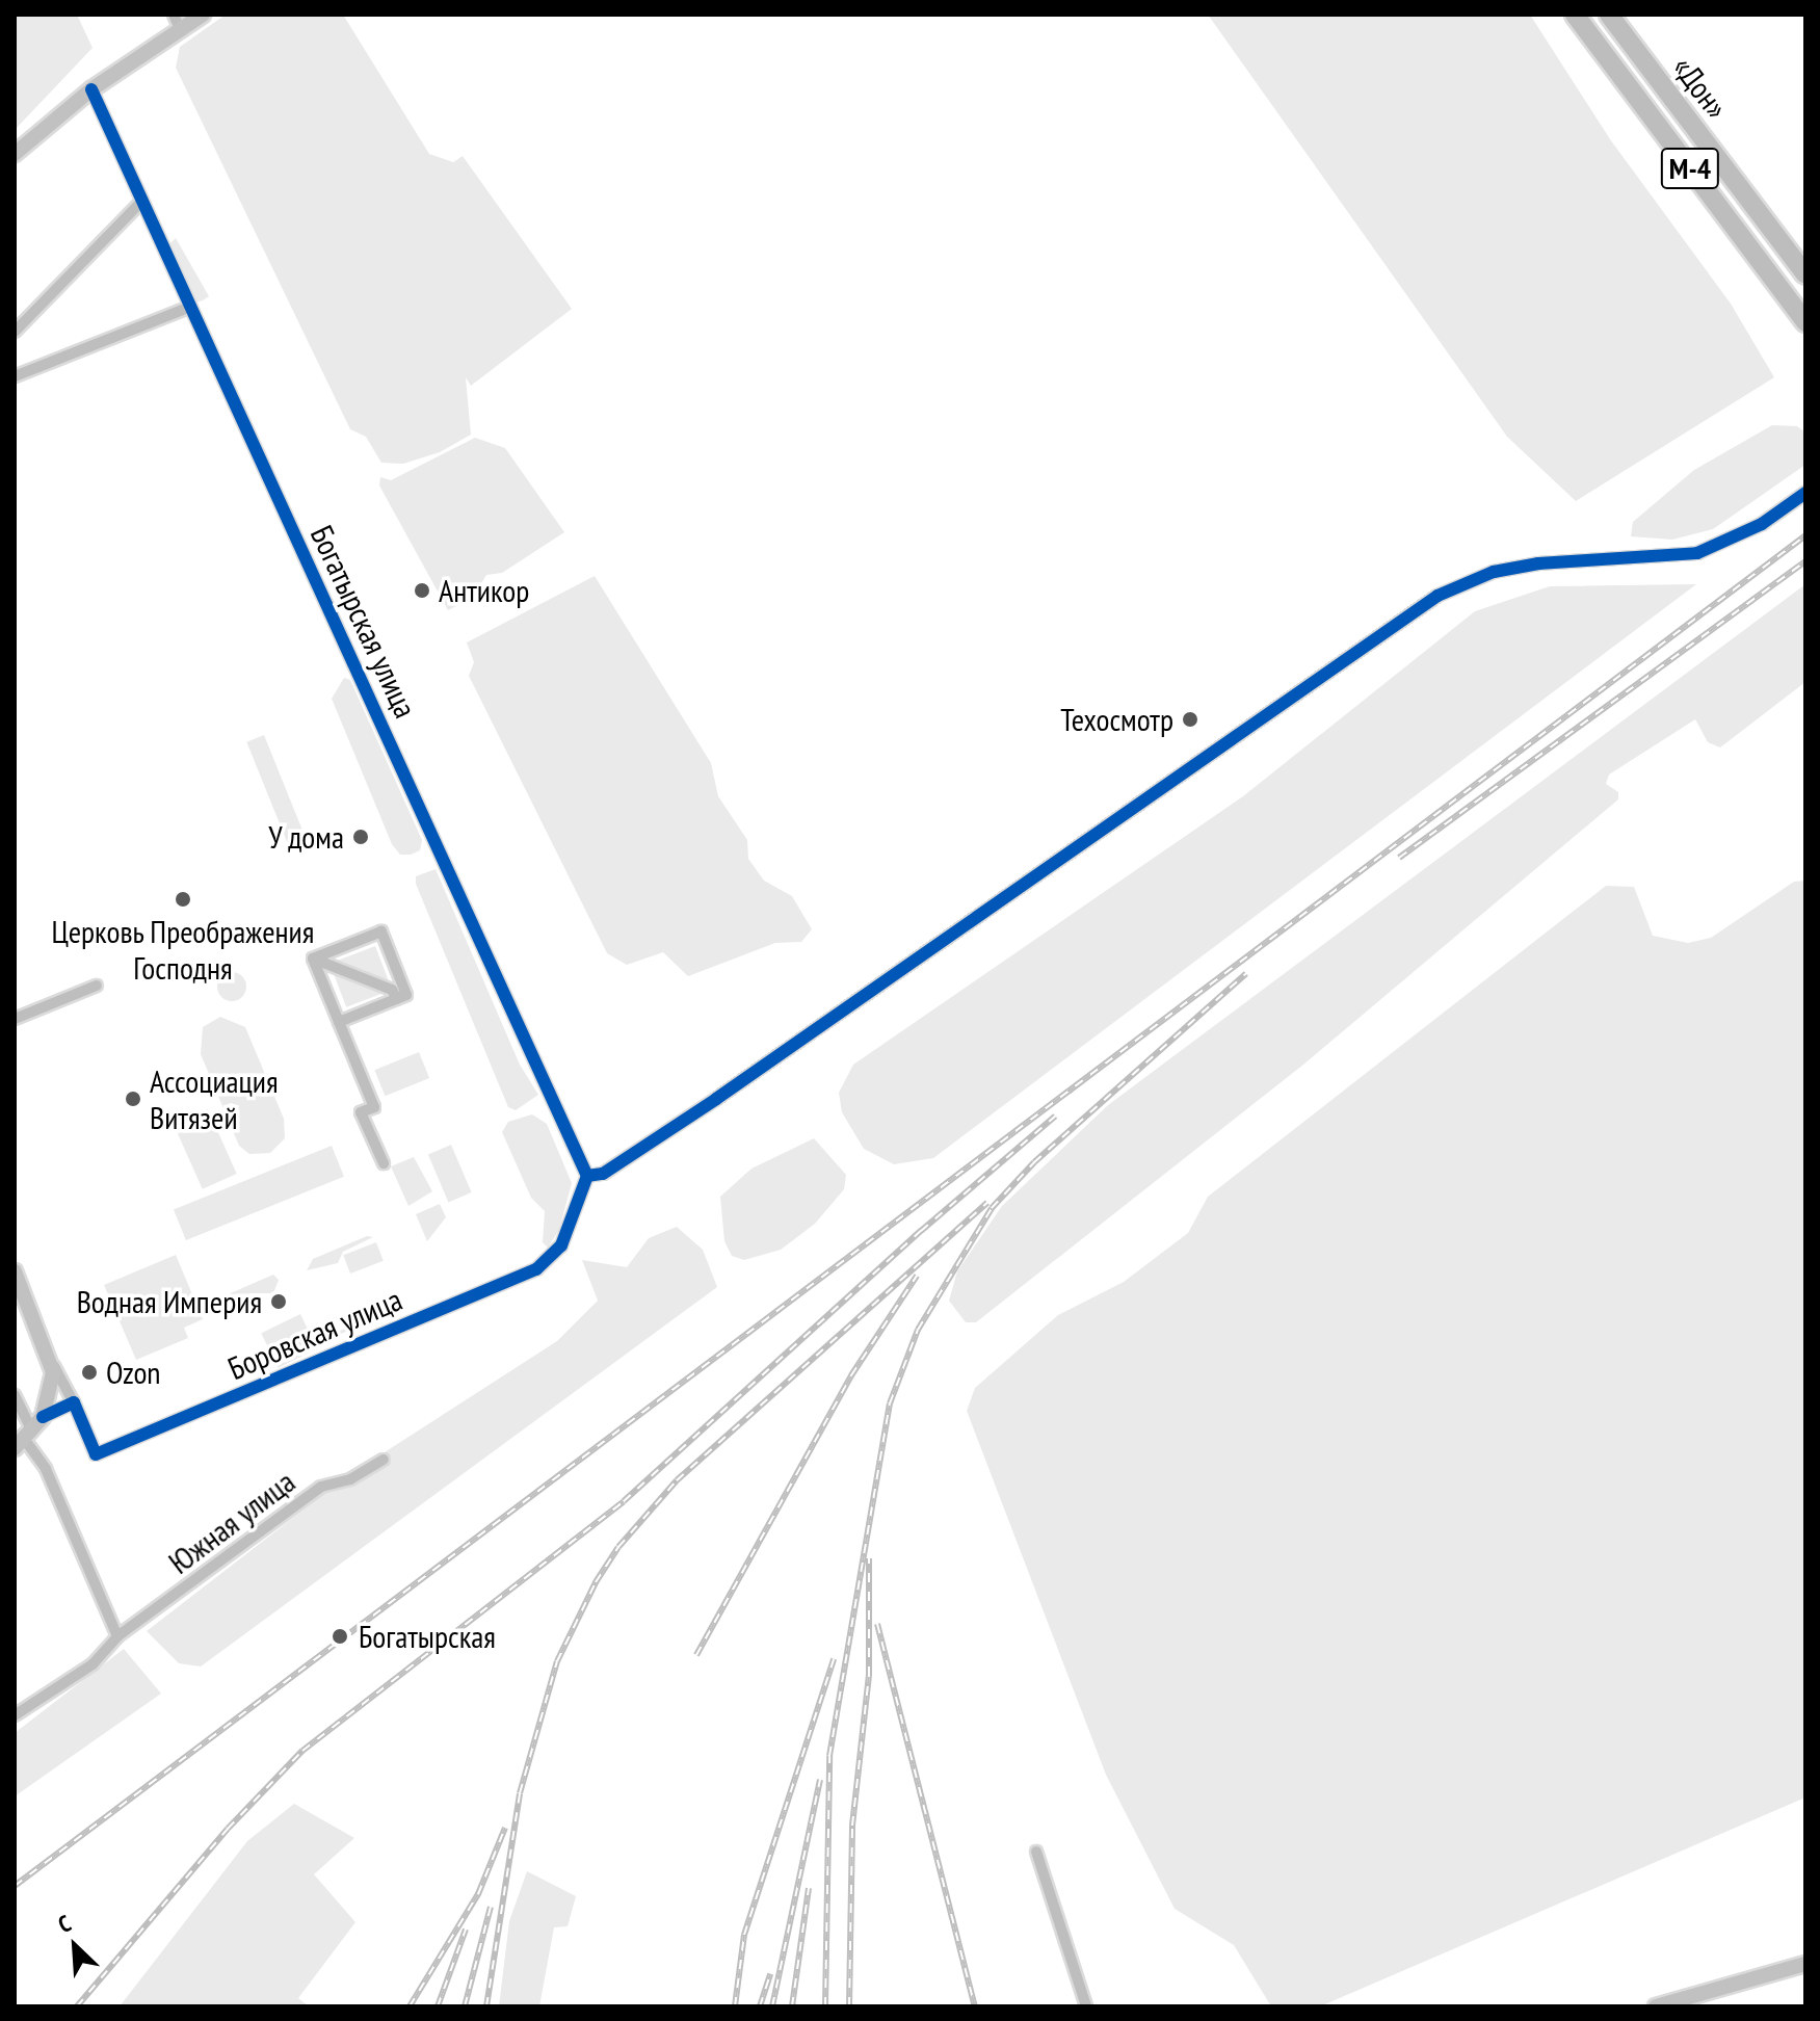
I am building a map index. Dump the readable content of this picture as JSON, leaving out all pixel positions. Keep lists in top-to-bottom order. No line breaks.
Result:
{"streets":{"highway":["«Дон»","М-4"],"street":["Богатырская улица","Боровская улица","Южная улица"]},"crossings":[["Богатырская улица","Боровская улица"]],"places":["Антикор","Техосмотр","У дома","Церковь Преображения Господня","Ассоциация Витязей","Водная Империя","Ozon","Богатырская"],"north":"top left"}
